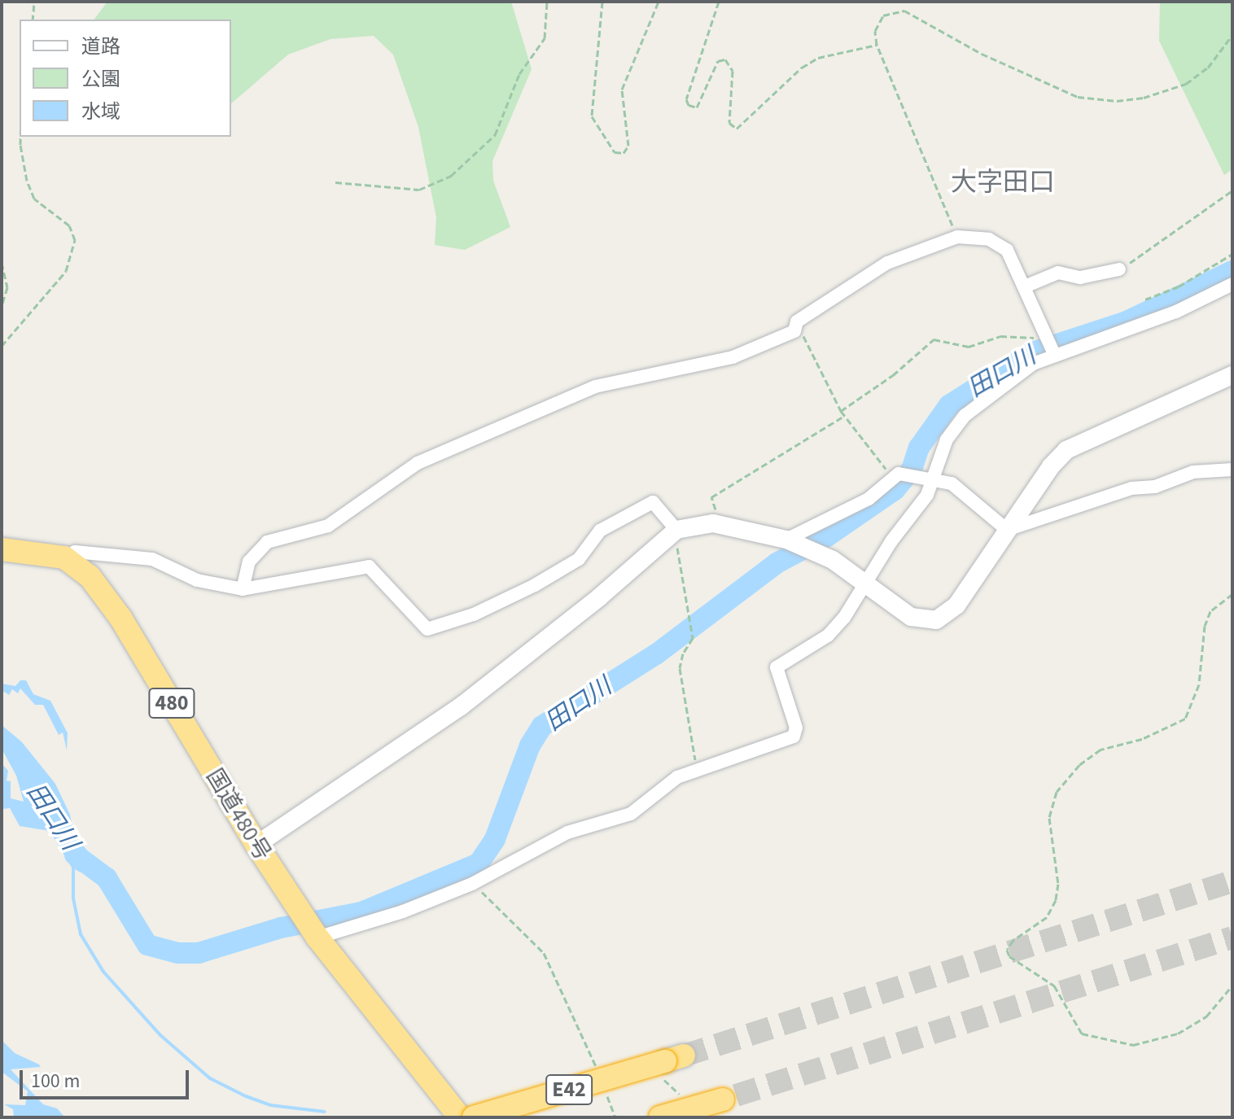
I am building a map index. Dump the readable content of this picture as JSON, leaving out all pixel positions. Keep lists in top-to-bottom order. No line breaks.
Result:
{"streets":{"highway":["480","国道480号","E42"]},"districts":["大字田口"],"water":["田口川"],"legend":["道路","公園","水域"],"scale_bar":"100 m"}
